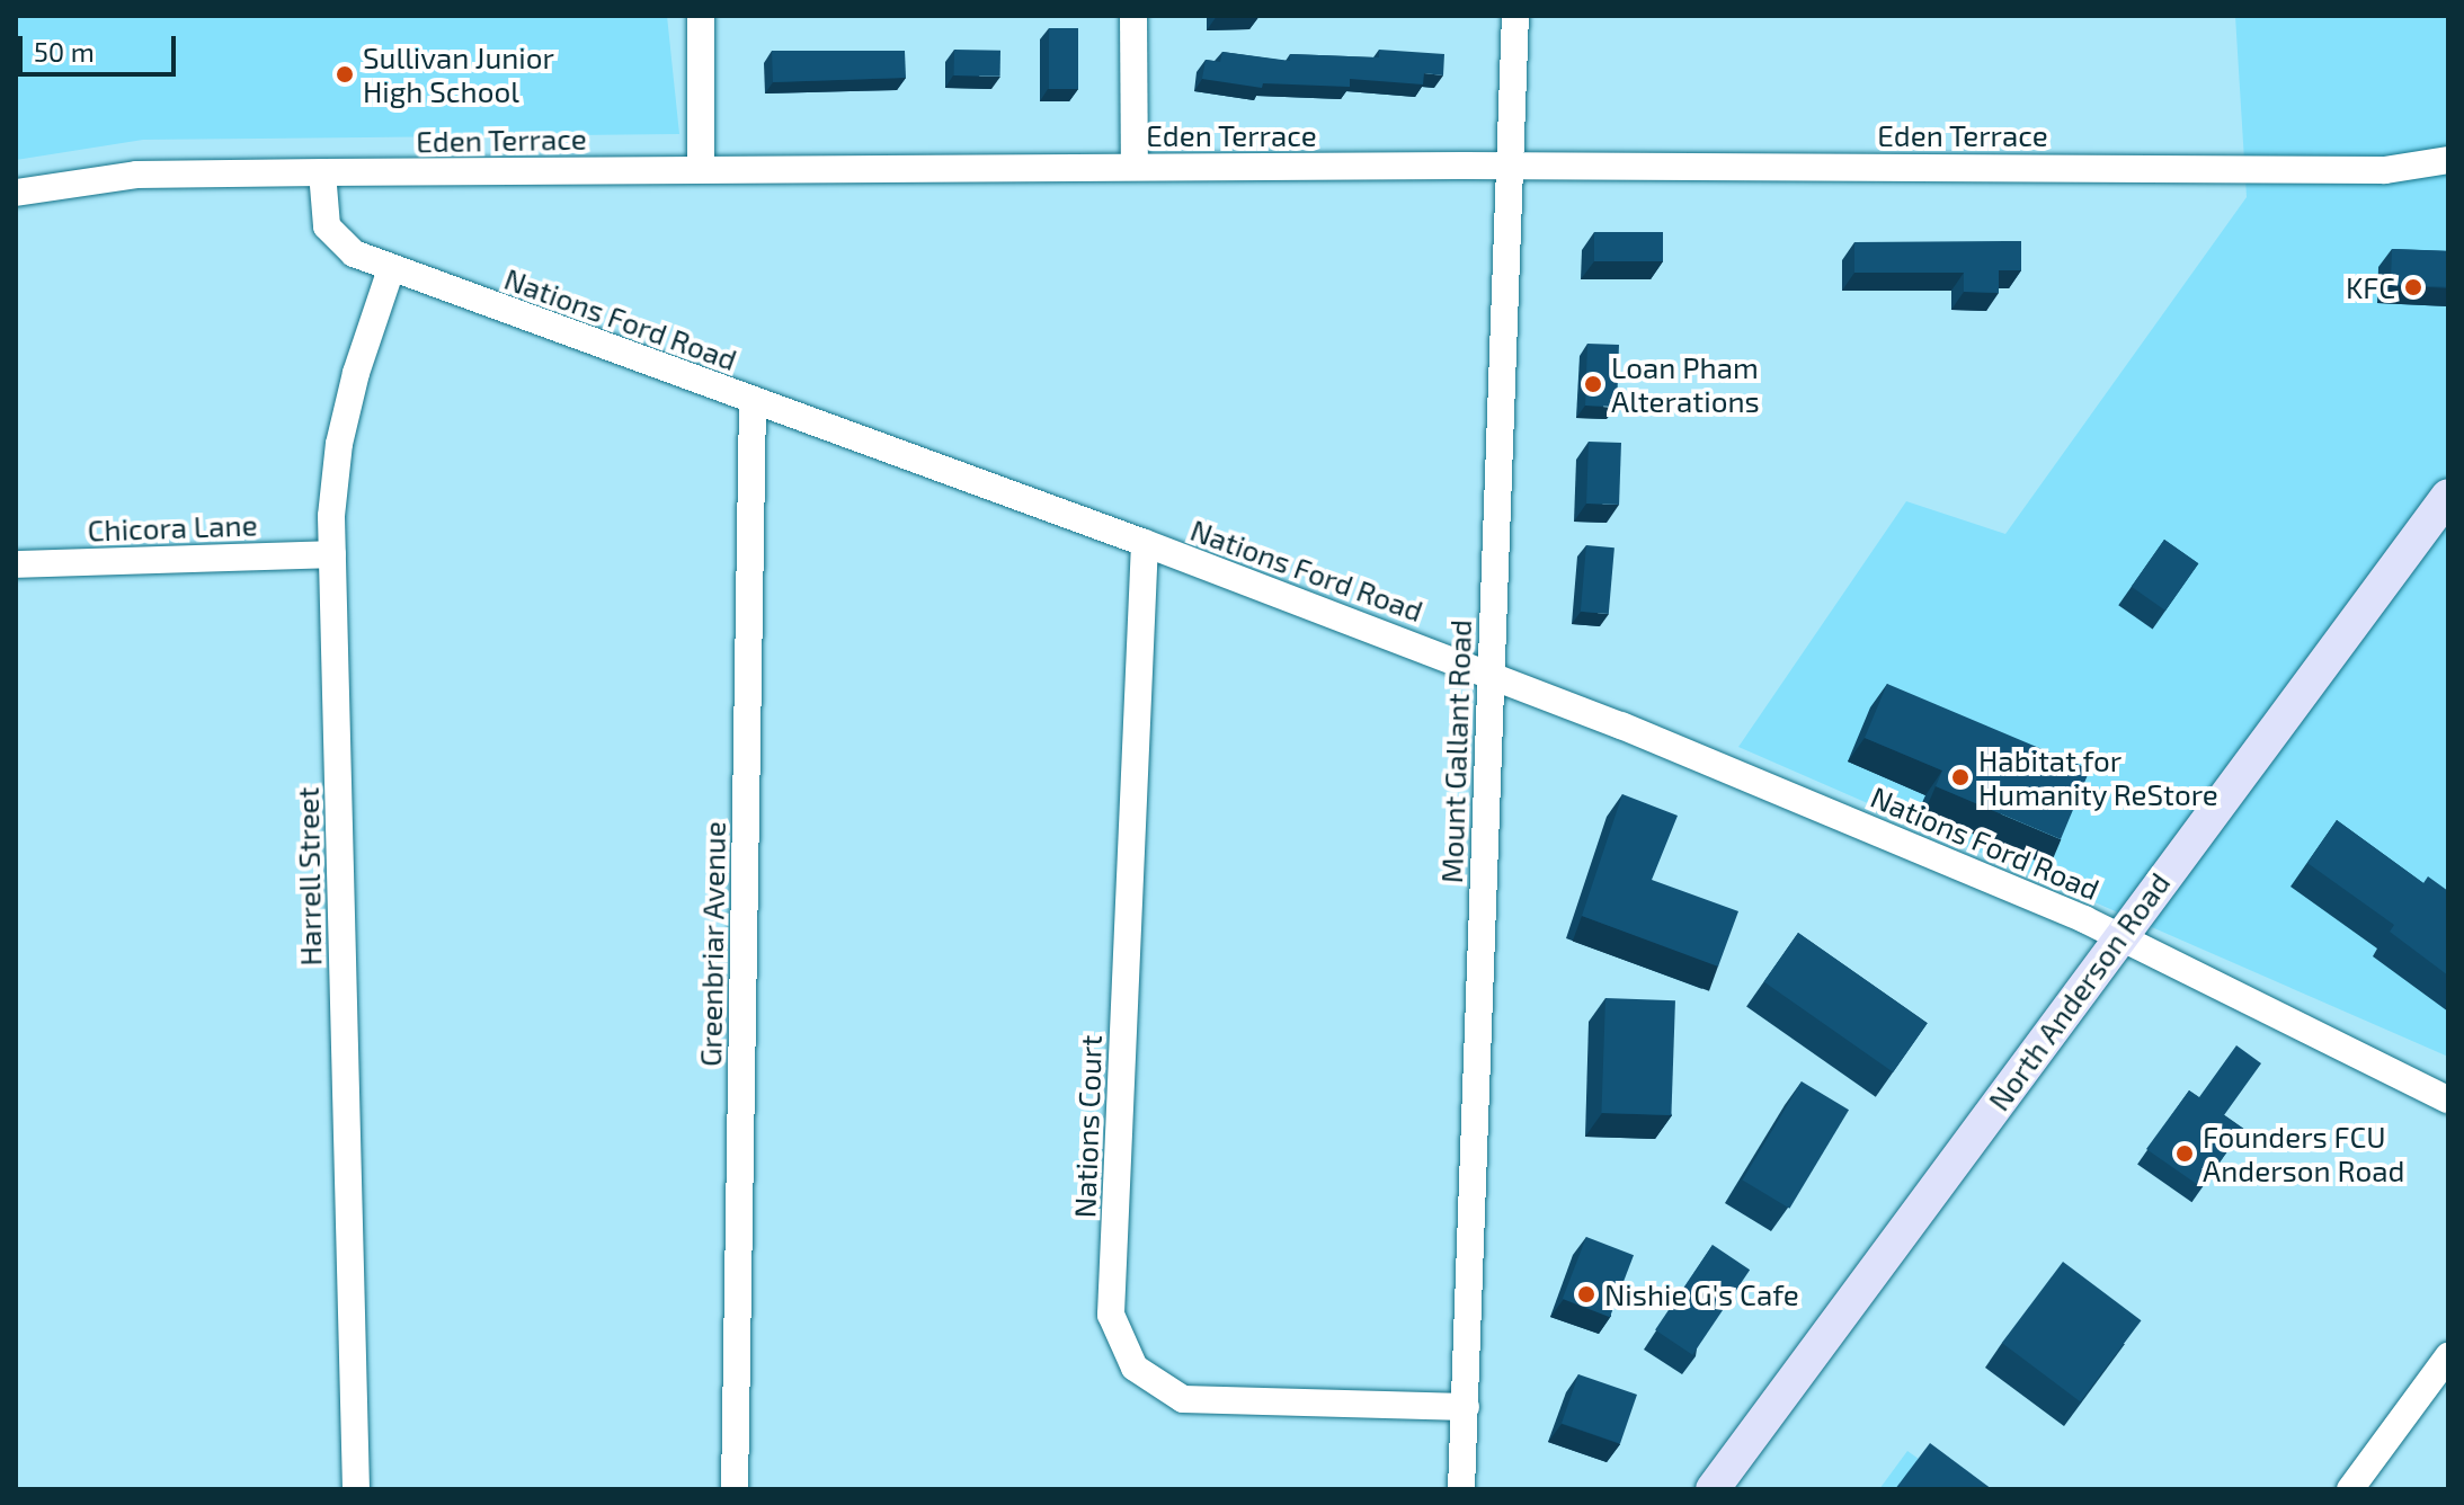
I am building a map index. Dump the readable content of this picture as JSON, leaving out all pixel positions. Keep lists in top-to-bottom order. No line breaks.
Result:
{"streets":{"main road":["North Anderson Road"],"street":["Eden Terrace","Nations Ford Road","Chicora Lane","Mount Gallant Road","Harrell Street","Greenbriar Avenue","Nations Court"]},"crossings":[["Eden Terrace","Nations Ford Road"],["Eden Terrace","Mount Gallant Road"],["Nations Ford Road","Mount Gallant Road"],["Nations Ford Road","Harrell Street"],["Nations Ford Road","Greenbriar Avenue"],["Nations Ford Road","North Anderson Road"],["Nations Ford Road","Nations Court"],["Chicora Lane","Harrell Street"],["Mount Gallant Road","Nations Court"]],"places":["Sullivan Junior High School","KFC","Loan Pham Alterations","Habitat for Humanity ReStore","Founders FCU Anderson Road","Nishie G's Cafe"],"scale_bar":"50 m"}
